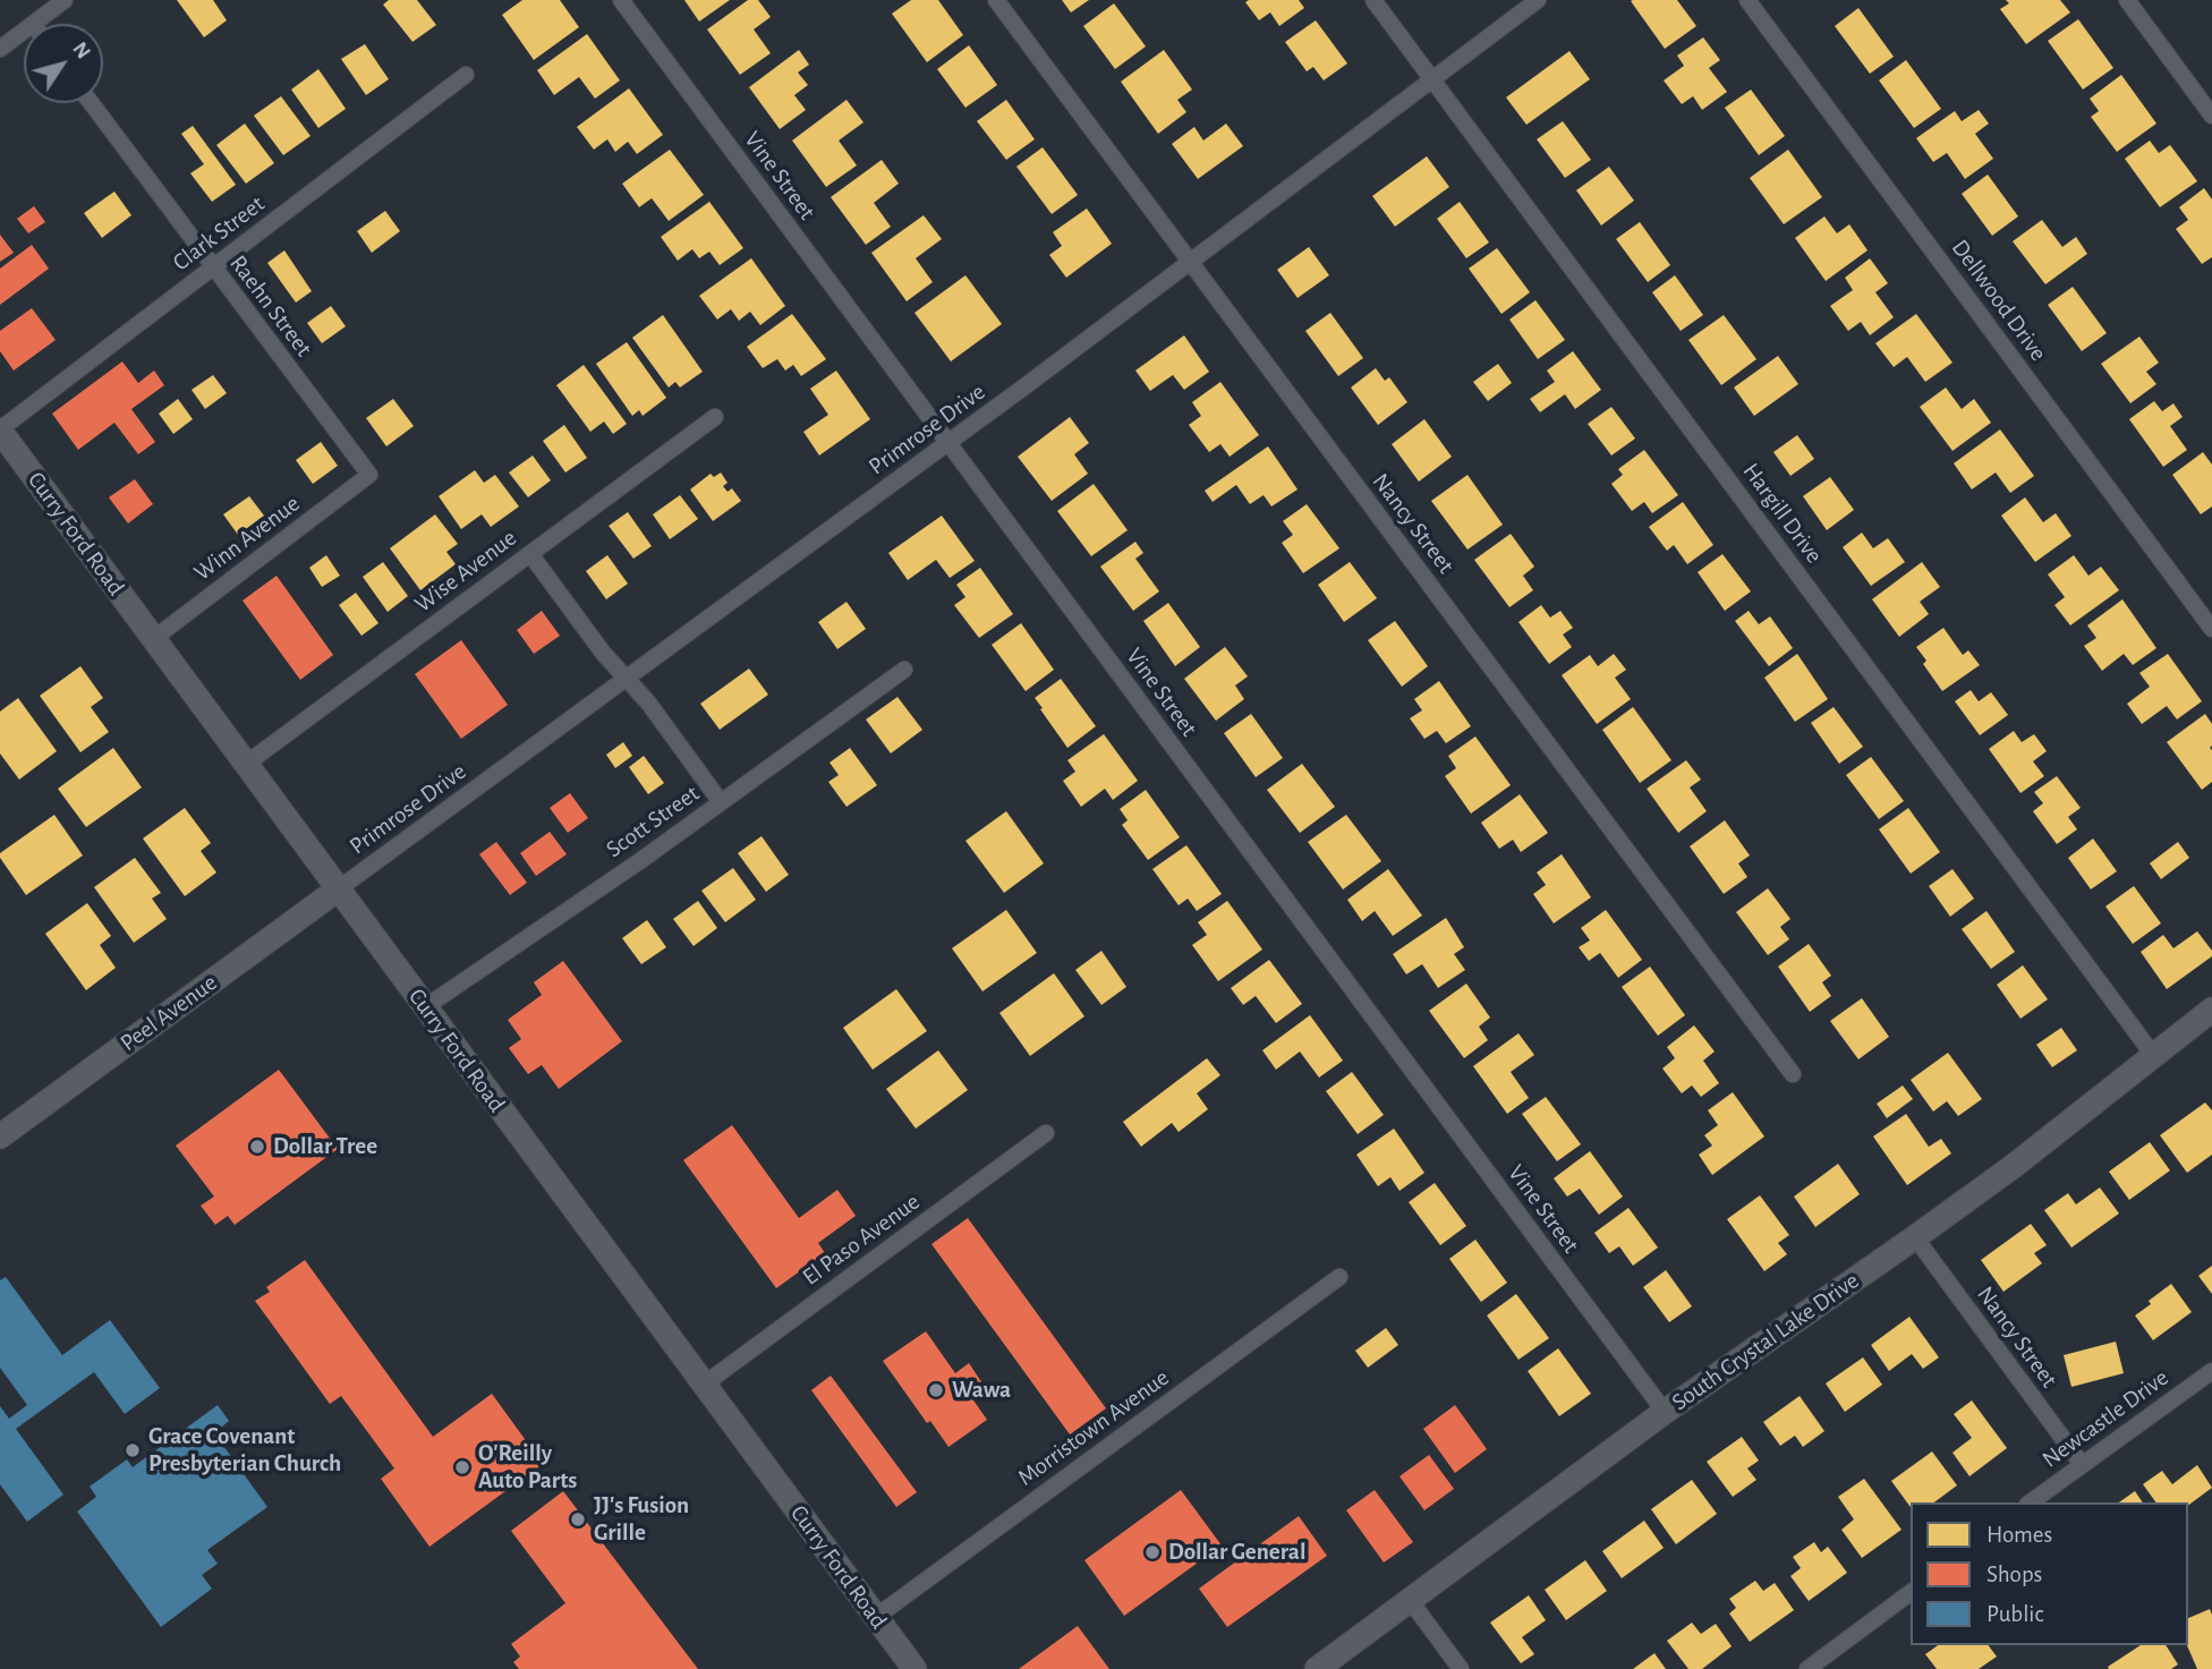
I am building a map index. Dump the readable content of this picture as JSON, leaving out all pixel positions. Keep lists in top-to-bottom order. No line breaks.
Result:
{"streets":{"street":["Vine Street","Clark Street","Dellwood Drive","Raehn Street","Primrose Drive","Hargill Drive","Nancy Street","Curry Ford Road","Winn Avenue","Wise Avenue","Scott Street","Peel Avenue","El Paso Avenue","South Crystal Lake Drive","Newcastle Drive","Morristown Avenue"]},"crossings":[["Vine Street","Primrose Drive"],["Vine Street","South Crystal Lake Drive"],["Clark Street","Raehn Street"],["Clark Street","Curry Ford Road"],["Raehn Street","Winn Avenue"],["Primrose Drive","Hargill Drive"],["Primrose Drive","Nancy Street"],["Primrose Drive","Curry Ford Road"],["Primrose Drive","Peel Avenue"],["Hargill Drive","South Crystal Lake Drive"],["Nancy Street","South Crystal Lake Drive"],["Nancy Street","Newcastle Drive"],["Curry Ford Road","Winn Avenue"],["Curry Ford Road","Wise Avenue"],["Curry Ford Road","Scott Street"],["Curry Ford Road","Peel Avenue"],["Curry Ford Road","El Paso Avenue"],["Curry Ford Road","Morristown Avenue"]],"places":["Dollar Tree","Wawa","Grace Covenant Presbyterian Church","O'Reilly Auto Parts","JJ's Fusion Grille","Dollar General"],"legend":["Homes","Shops","Public"],"north":"top right"}
